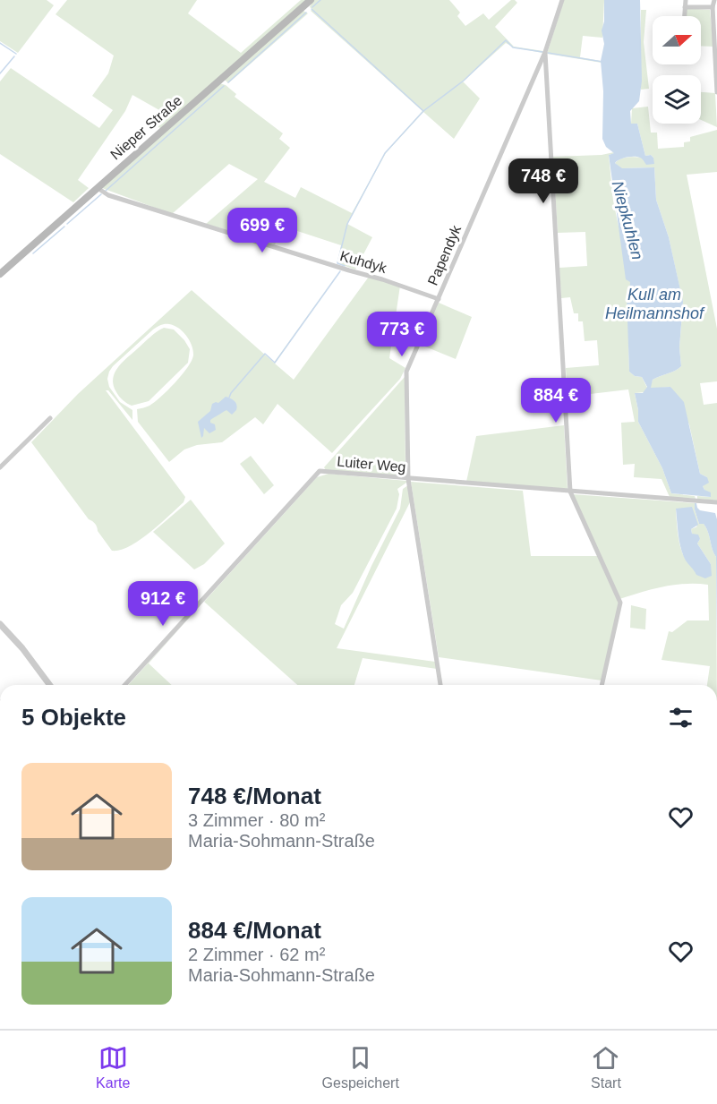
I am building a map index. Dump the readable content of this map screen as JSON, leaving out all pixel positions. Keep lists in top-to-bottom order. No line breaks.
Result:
{"streets":{"main road":["Nieper Straße"],"street":["Papendyk","Kuhdyk","Luiter Weg"]},"crossings":[["Nieper Straße","Kuhdyk"],["Papendyk","Kuhdyk"],["Papendyk","Luiter Weg"]],"water":["Niepkuhlen","Kull am Heilmannshof"],"north":"right","page":{"price":["748 €","699 €","773 €","884 €","912 €"],"heading":"5 Objekte","list":[{"name":"748 €/Monat","note":"3 Zimmer · 80 m² · Maria-Sohmann-Straße"},{"name":"884 €/Monat","note":"2 Zimmer · 62 m² · Maria-Sohmann-Straße"}],"tabs":["Karte","Gespeichert","Start"]}}
